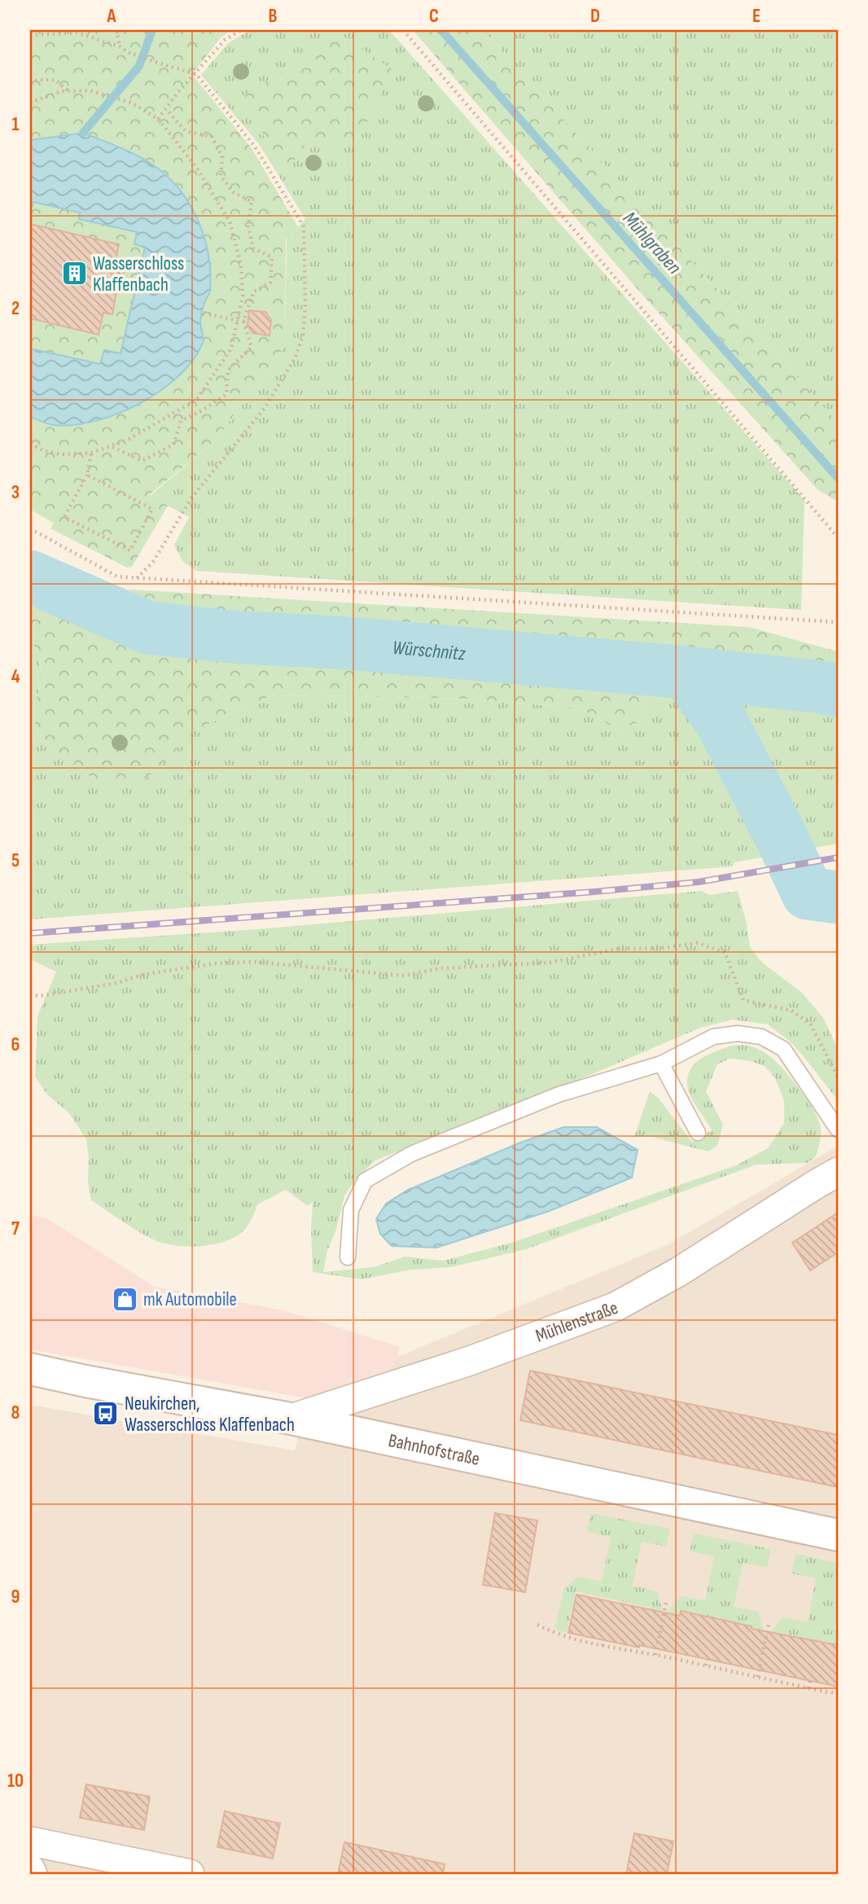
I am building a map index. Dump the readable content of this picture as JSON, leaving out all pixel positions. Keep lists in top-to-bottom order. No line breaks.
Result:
{"streets":{"main road":["Bahnhofstraße"],"street":["Mühlenstraße"]},"crossings":[["Mühlenstraße","Bahnhofstraße"]],"water":["Mühlgraben","Würschnitz"],"places":{"building":["Wasserschloss Klaffenbach"],"shop":["mk Automobile"],"bus stop":["Neukirchen, Wasserschloss Klaffenbach"]},"grid":{"columns":["A","B","C","D","E"],"rows":["1","2","3","4","5","6","7","8","9","10"]}}
